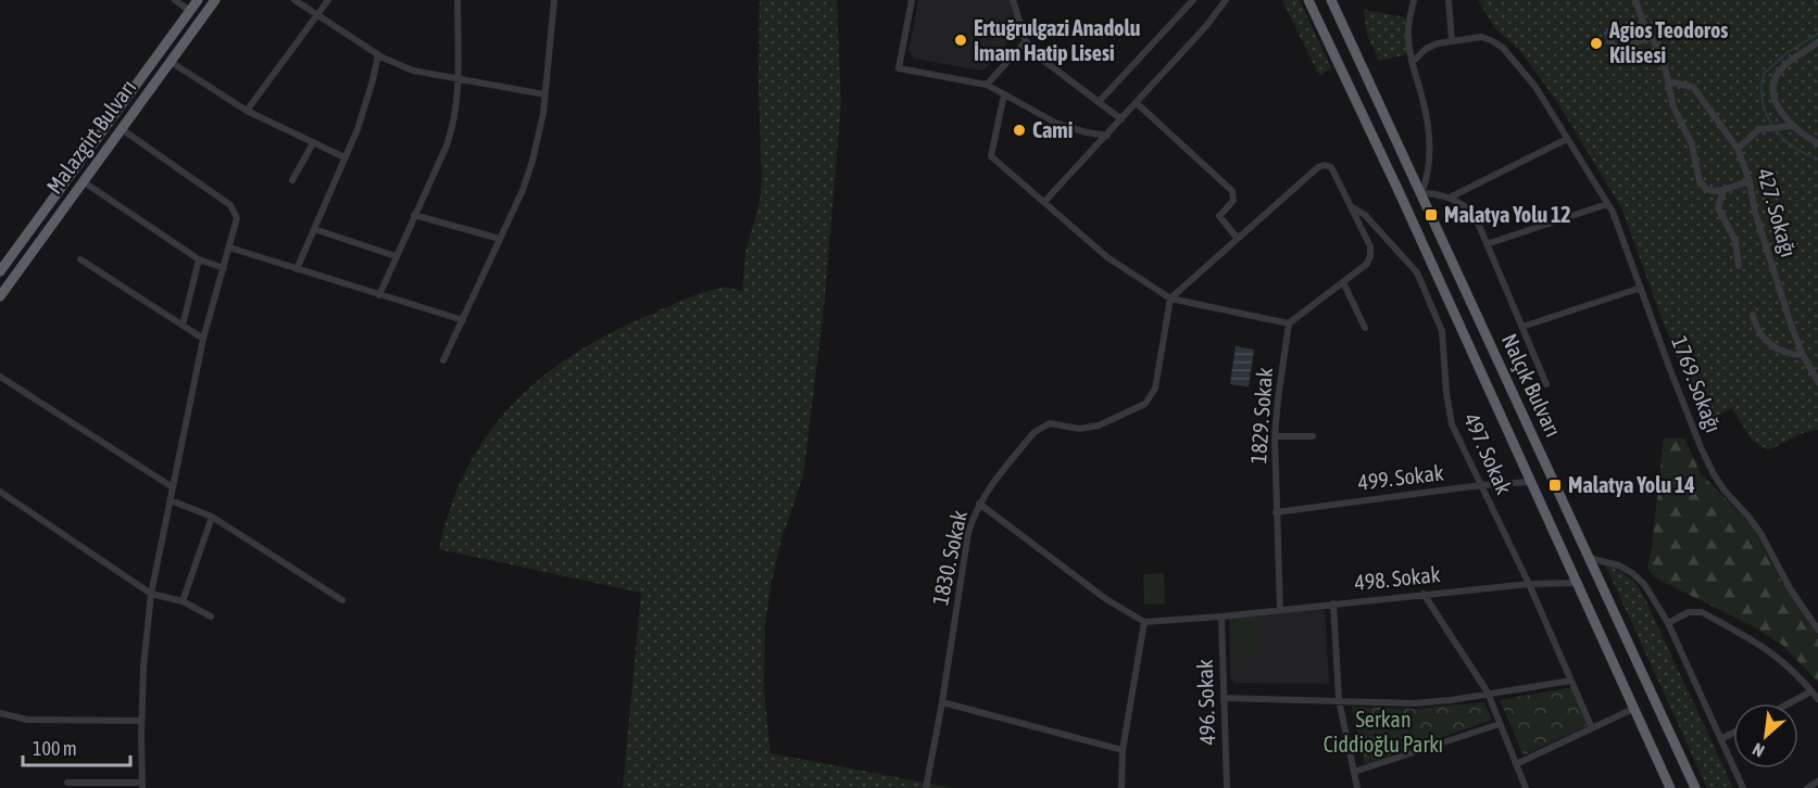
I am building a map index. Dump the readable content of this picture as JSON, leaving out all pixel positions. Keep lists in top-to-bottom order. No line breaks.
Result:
{"streets":{"highway":["Malazgirt Bulvarı","Nalçık Bulvarı"],"street":["427. Sokağı","1769. Sokağı","1829. Sokak","497. Sokak","499. Sokak","1830. Sokak","498. Sokak","496. Sokak"]},"crossings":[["Nalçık Bulvarı","499. Sokak"],["Nalçık Bulvarı","498. Sokak"],["1829. Sokak","499. Sokak"],["1829. Sokak","498. Sokak"],["497. Sokak","499. Sokak"],["497. Sokak","498. Sokak"],["498. Sokak","496. Sokak"]],"parks":["Serkan Ciddioğlu Parkı"],"places":{"other":["Ertuğrulgazi Anadolu İmam Hatip Lisesi","Agios Teodoros Kilisesi","Cami"],"transit":["Malatya Yolu 12","Malatya Yolu 14"]},"scale_bar":"100 m","north":"bottom left"}
